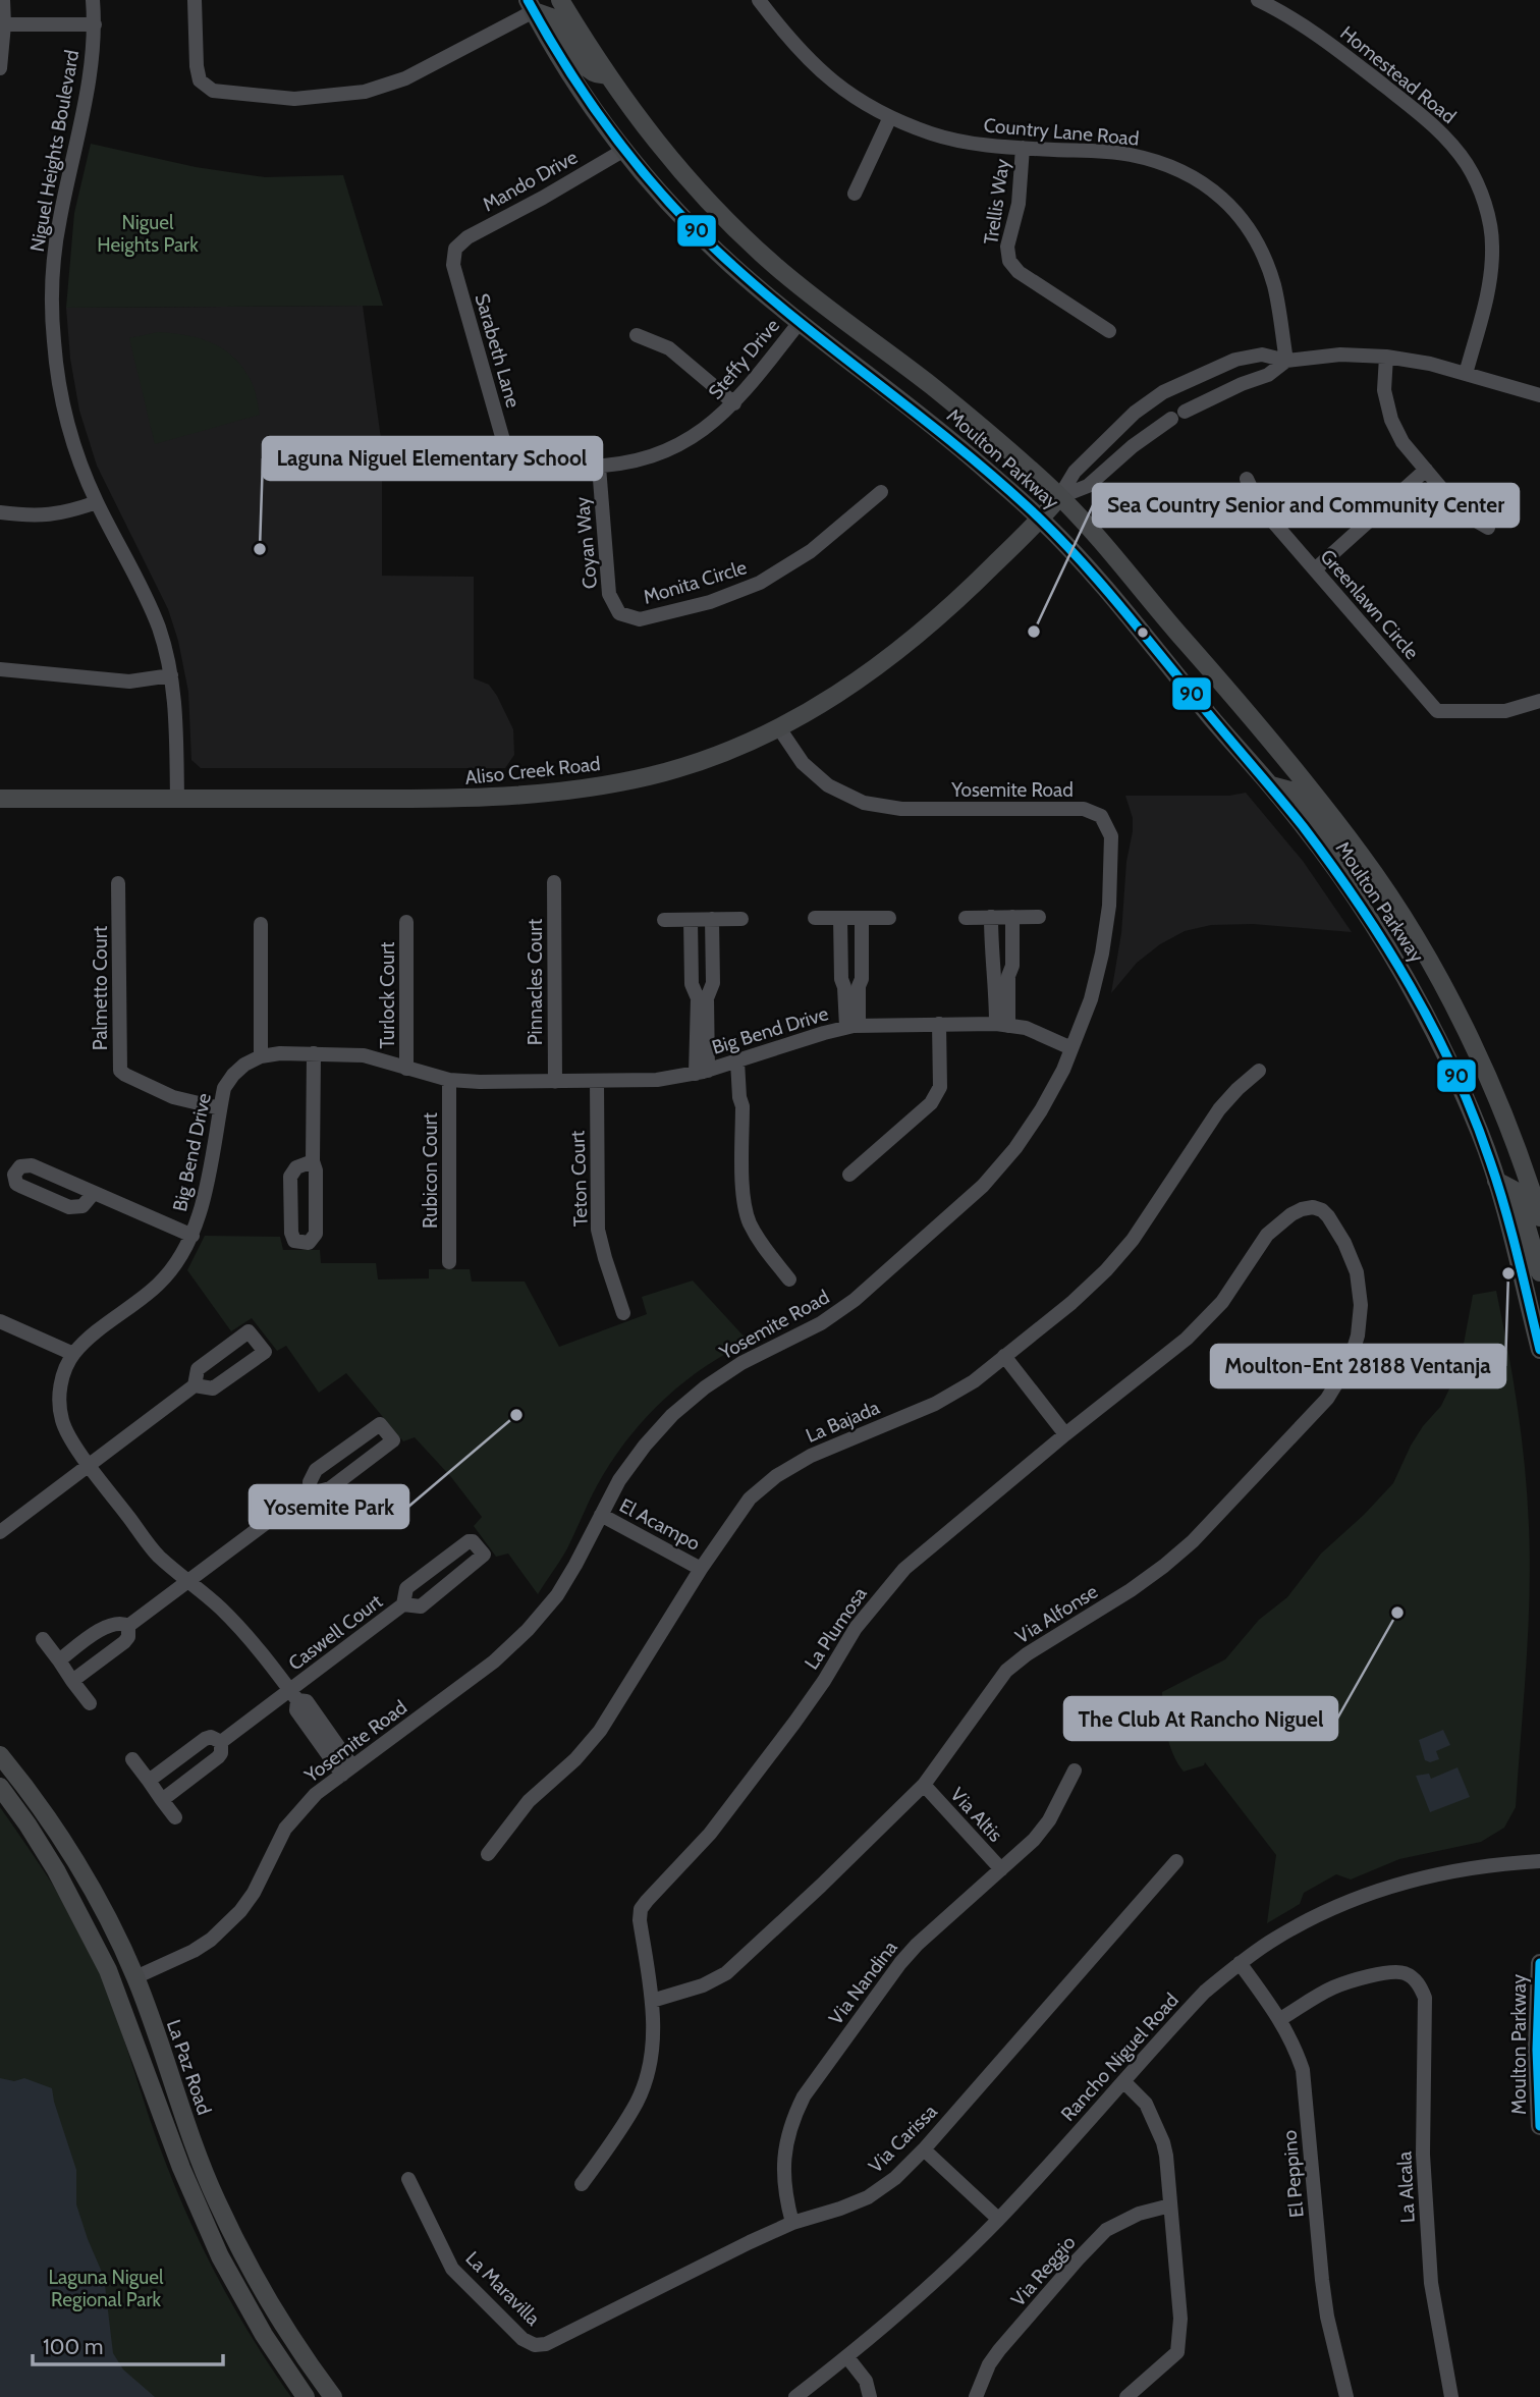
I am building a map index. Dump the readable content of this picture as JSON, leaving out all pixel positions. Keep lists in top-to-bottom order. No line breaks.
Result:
{"streets":{"main road":["Moulton Parkway","Aliso Creek Road","La Paz Road"],"street":["Homestead Road","Country Lane Road","Niguel Heights Boulevard","Mando Drive","Trellis Way","Sarabeth Lane","Steffy Drive","Coyan Way","Monita Circle","Greenlawn Circle","Yosemite Road","Pinnacles Court","Palmetto Court","Turlock Court","Big Bend Drive","Rubicon Court","Teton Court","La Bajada","El Acampo","Via Alfonse","La Plumosa","Caswell Court","Via Altis","Via Nandina","Rancho Niguel Road","Via Carissa","El Peppino","La Alcala","Via Reggio","La Maravilla"]},"crossings":[["Homestead Road","Aliso Creek Road"],["Country Lane Road","Trellis Way"],["Country Lane Road","Aliso Creek Road"],["Niguel Heights Boulevard","Aliso Creek Road"],["Mando Drive","Sarabeth Lane"],["Mando Drive","Moulton Parkway"],["Sarabeth Lane","Steffy Drive"],["Steffy Drive","Moulton Parkway"],["Steffy Drive","Coyan Way"],["Moulton Parkway","Aliso Creek Road"],["Coyan Way","Monita Circle"],["Aliso Creek Road","Yosemite Road"],["Yosemite Road","Big Bend Drive"],["Yosemite Road","El Acampo"],["Yosemite Road","La Paz Road"],["Pinnacles Court","Big Bend Drive"],["Palmetto Court","Big Bend Drive"],["Turlock Court","Big Bend Drive"],["Big Bend Drive","Rubicon Court"],["Big Bend Drive","Teton Court"],["Big Bend Drive","Caswell Court"],["La Bajada","El Acampo"],["Via Alfonse","La Plumosa"],["Via Alfonse","Via Altis"],["Via Altis","Via Nandina"],["Via Nandina","Via Carissa"],["Rancho Niguel Road","El Peppino"],["Via Carissa","La Maravilla"],["El Peppino","La Alcala"]],"parks":["Niguel Heights Park","Laguna Niguel Regional Park"],"places":["Laguna Niguel Elementary School","Sea Country Senior and Community Center","Moulton-Ent 28188 Ventanja","Yosemite Park","The Club At Rancho Niguel"],"lines":["transit line 90"],"scale_bar":"100 m"}
